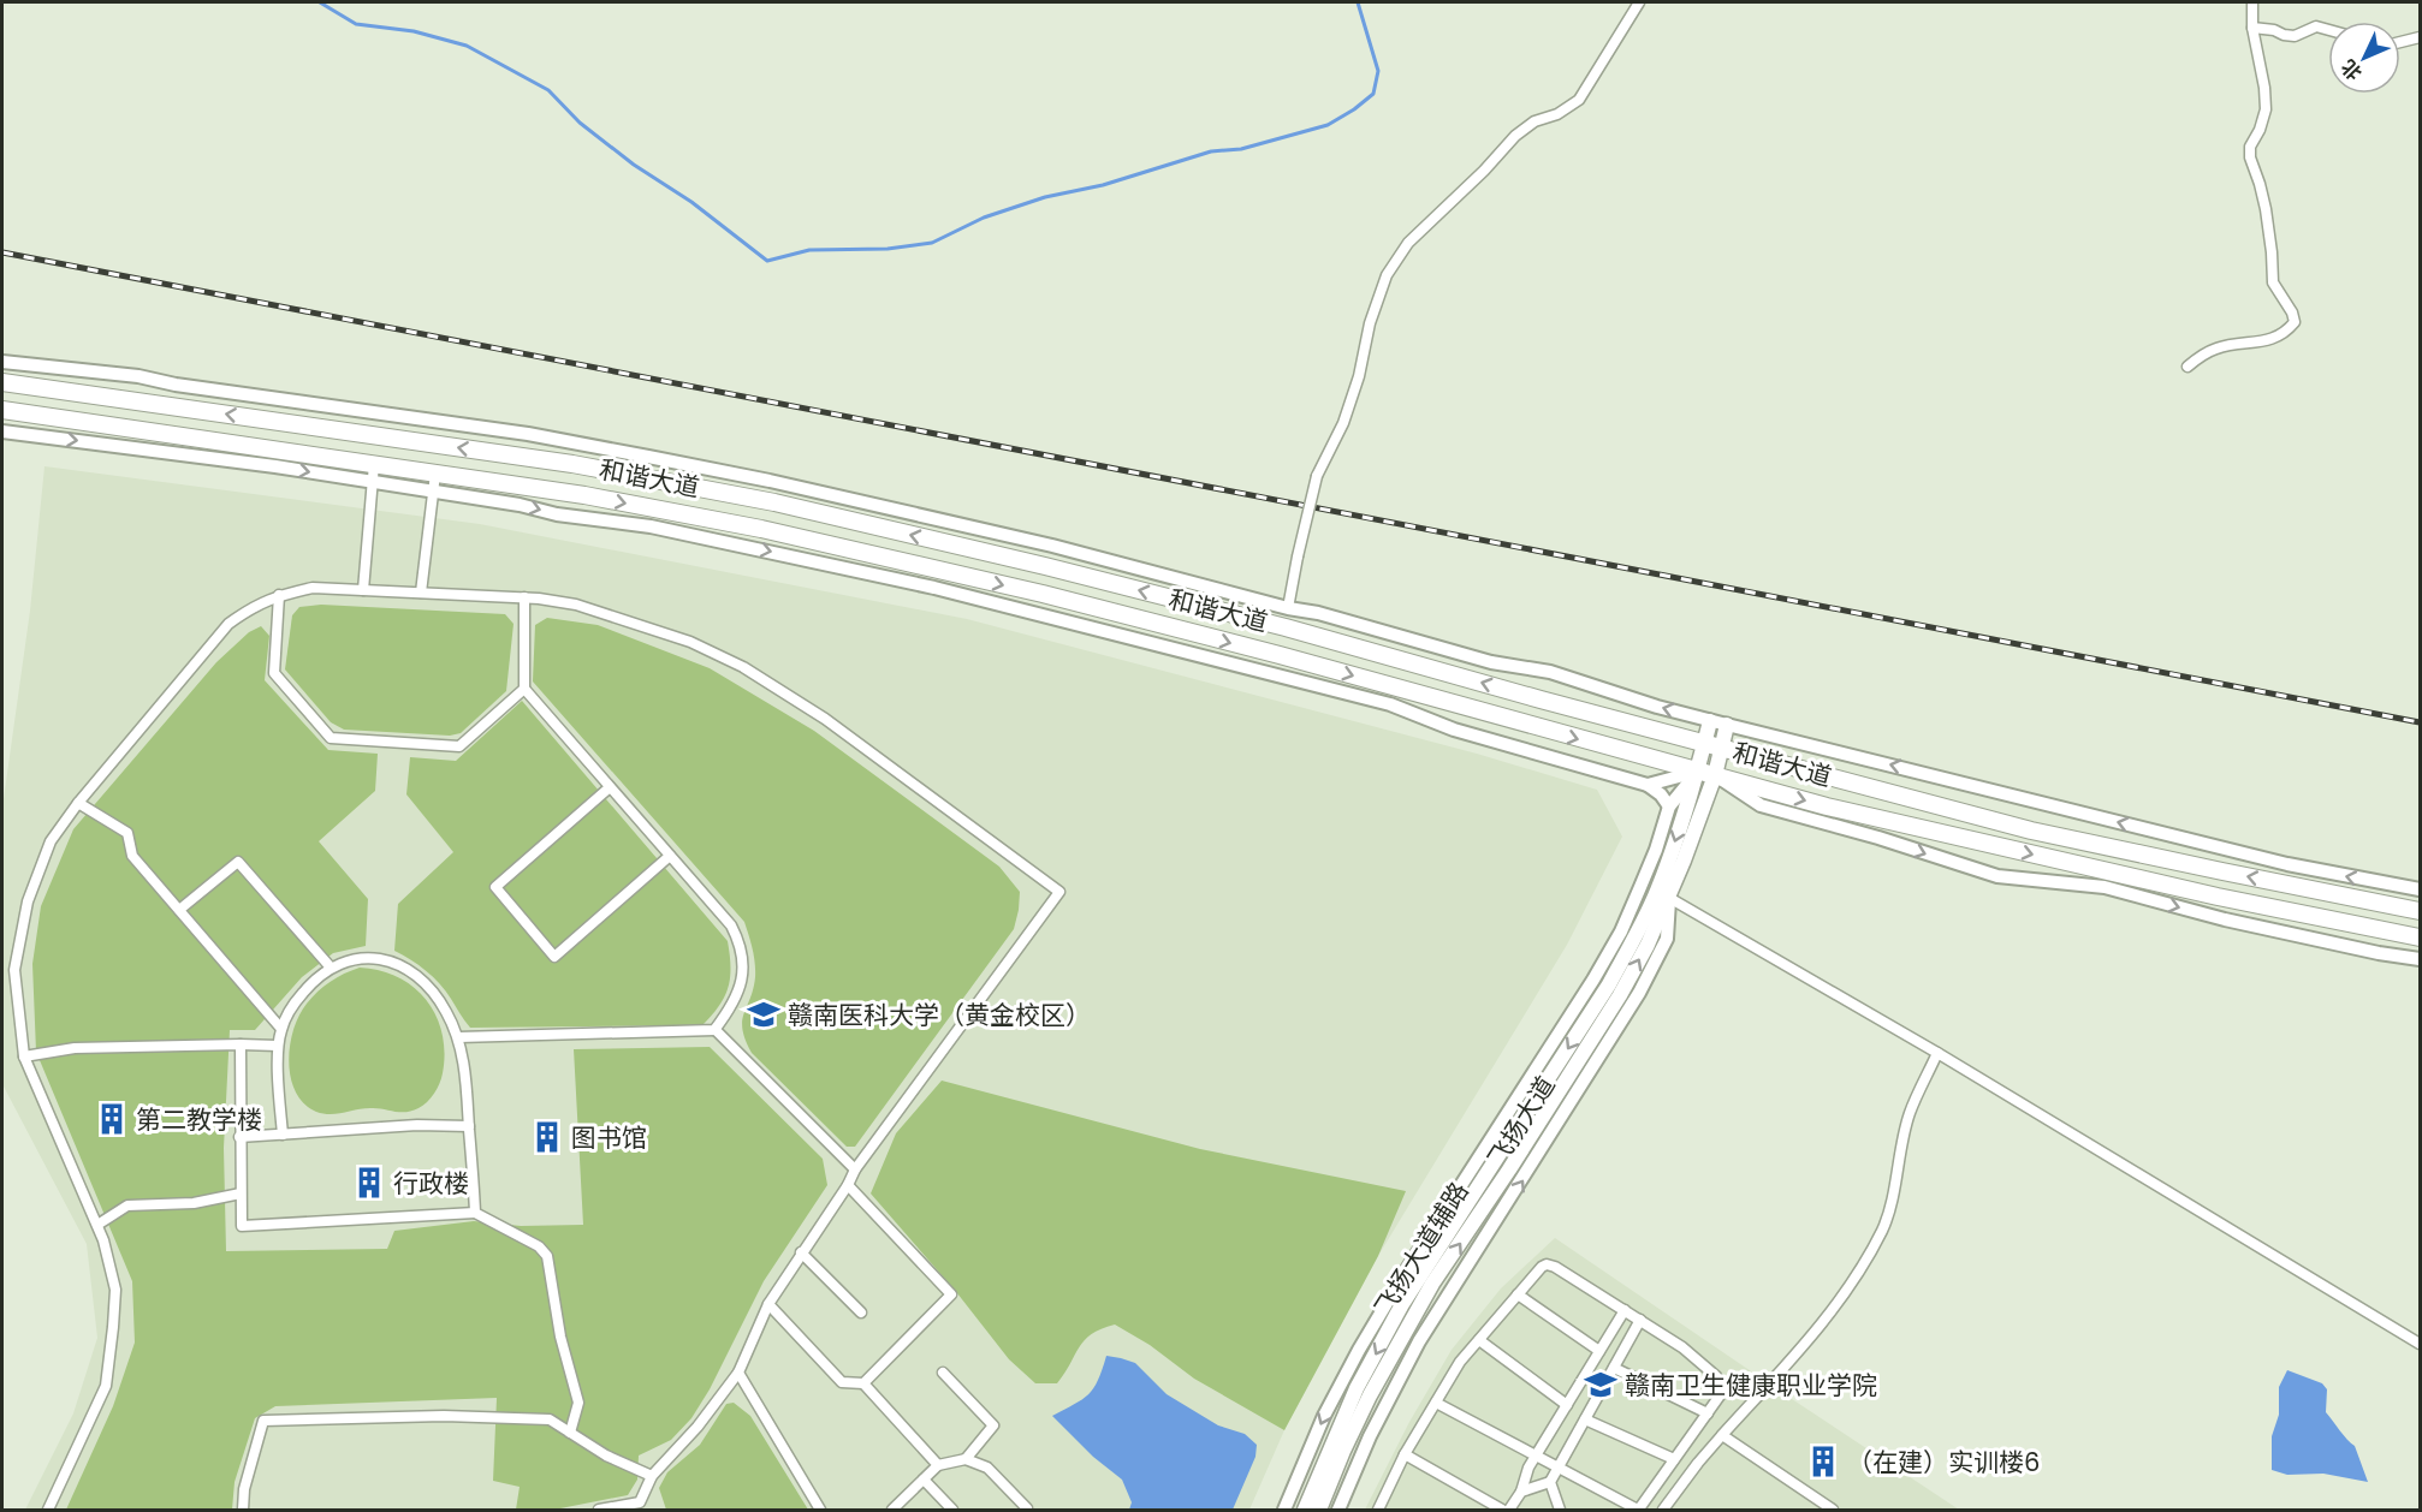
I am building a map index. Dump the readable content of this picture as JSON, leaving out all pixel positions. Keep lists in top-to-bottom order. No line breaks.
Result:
{"streets":{"highway":["和谐大道"],"main road":["飞扬大道"],"street":["飞扬大道辅路"]},"crossings":[["和谐大道","飞扬大道"],["和谐大道","飞扬大道辅路"],["飞扬大道","飞扬大道辅路"]],"places":{"school or university":["赣南医科大学（黄金校区）","赣南卫生健康职业学院"],"building":["第二教学楼","图书馆","行政楼","（在建）实训楼6"]},"north":"bottom left"}
